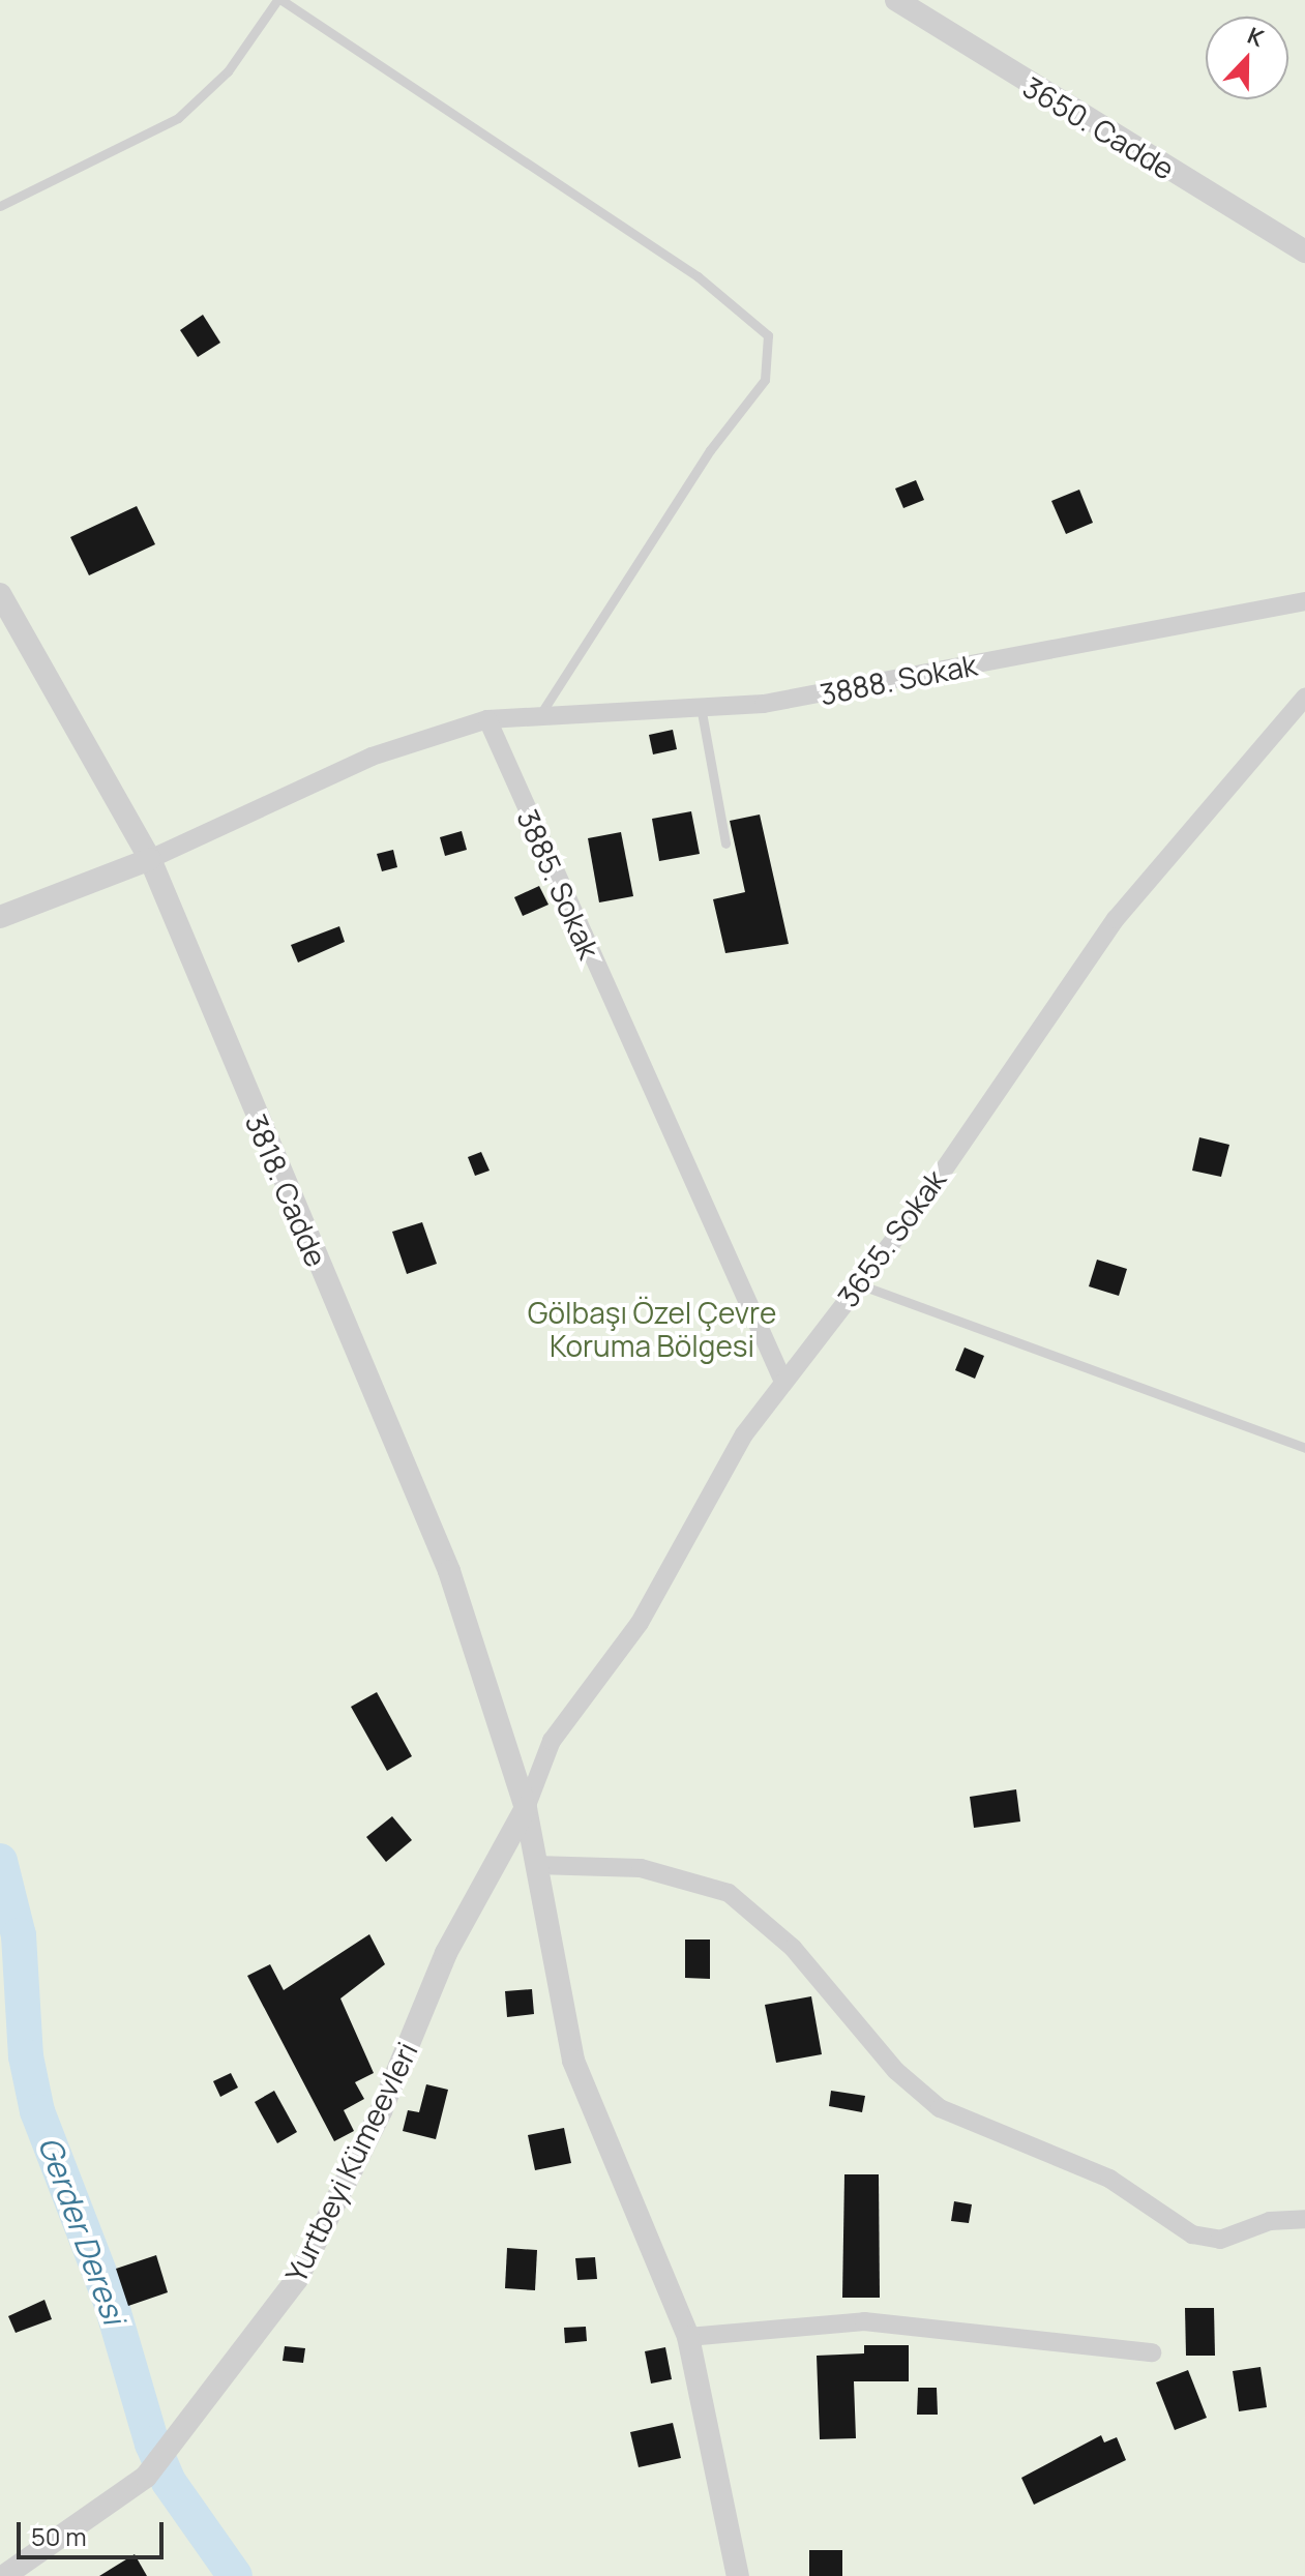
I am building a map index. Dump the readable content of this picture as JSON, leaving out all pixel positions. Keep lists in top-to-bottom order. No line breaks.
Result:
{"streets":{"street":["3650. Cadde","3888. Sokak","3885. Sokak","3818. Cadde","3655. Sokak","Yurtbeyi Kümeevleri"]},"crossings":[["3888. Sokak","3885. Sokak"],["3885. Sokak","3655. Sokak"],["3818. Cadde","3655. Sokak"],["3818. Cadde","Yurtbeyi Kümeevleri"],["3655. Sokak","Yurtbeyi Kümeevleri"]],"water":["Gerder Deresi"],"parks":["Gölbaşı Özel Çevre Koruma Bölgesi"],"scale_bar":"50 m","north":"top"}
